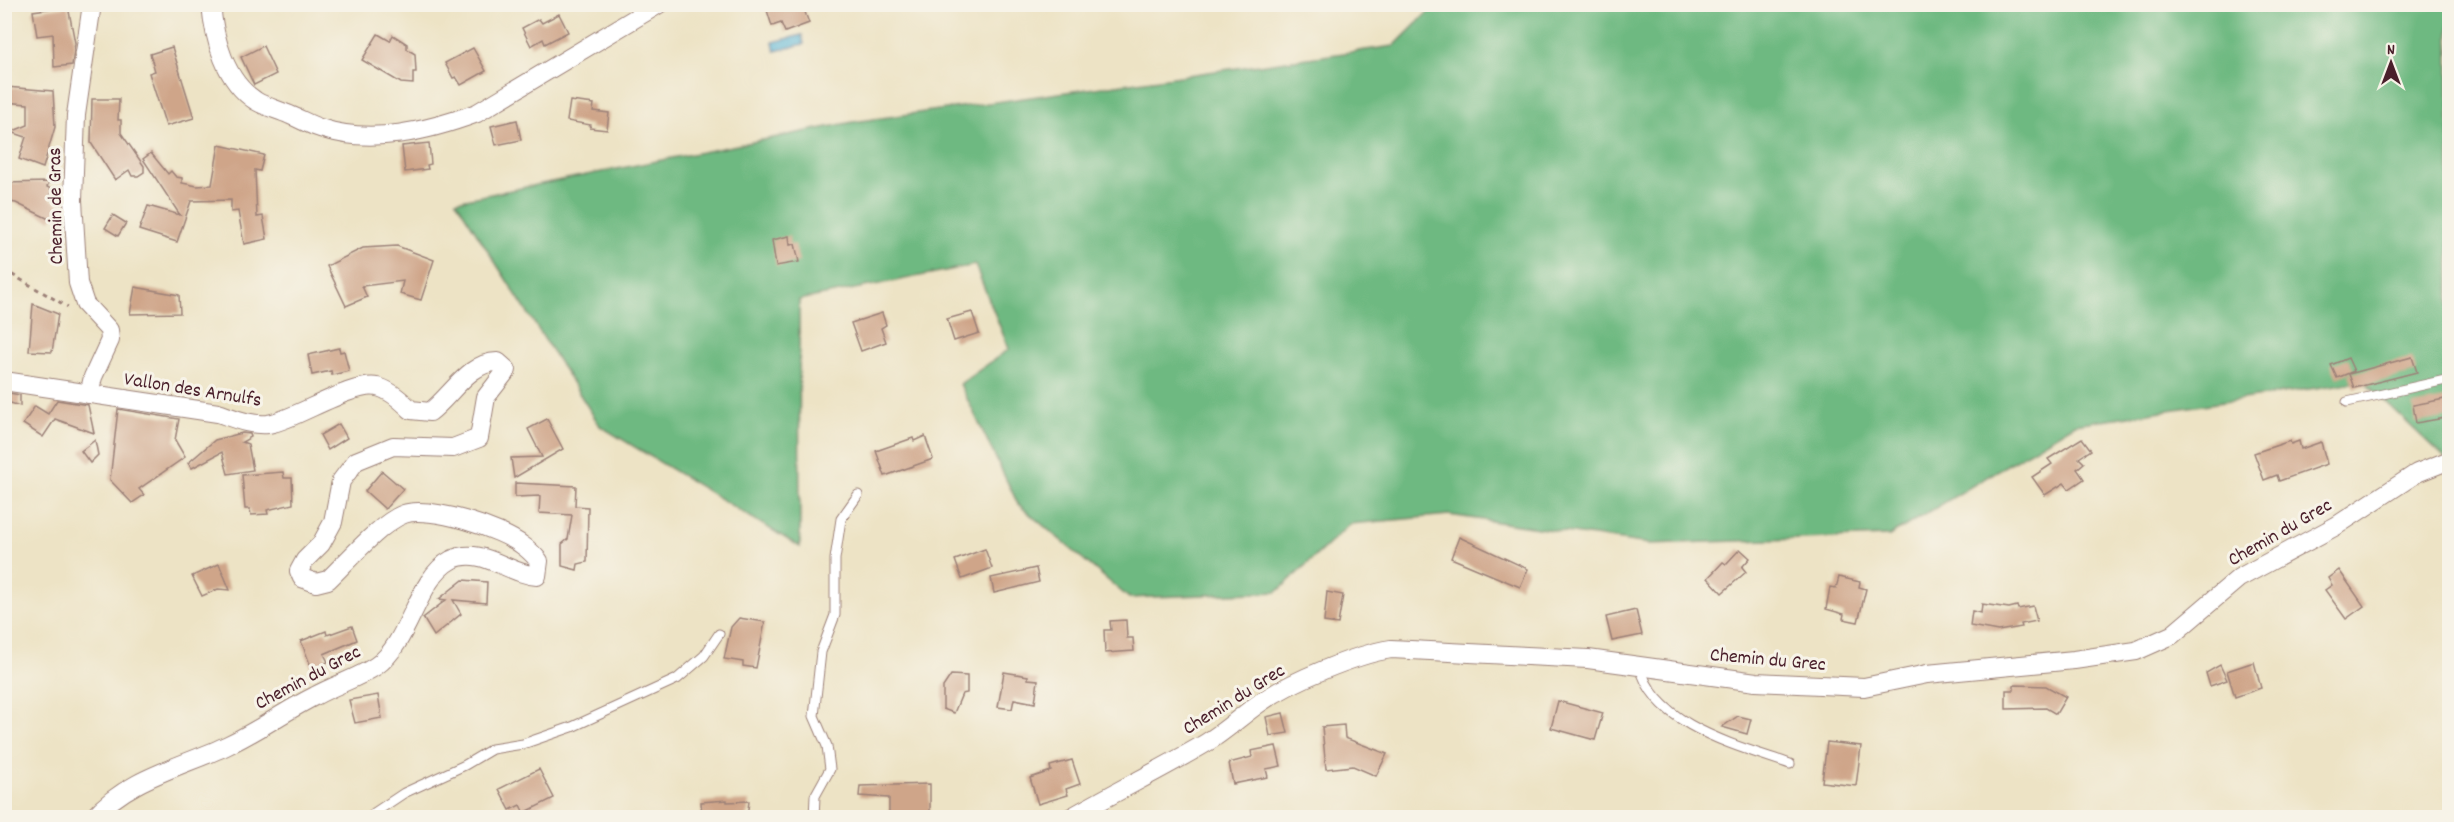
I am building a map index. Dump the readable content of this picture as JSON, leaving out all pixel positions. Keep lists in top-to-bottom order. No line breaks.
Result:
{"streets":{"street":["Chemin de Gras","Vallon des Arnulfs","Chemin du Grec"]},"crossings":[["Chemin de Gras","Vallon des Arnulfs"],["Vallon des Arnulfs","Chemin du Grec"]],"north":"top"}
